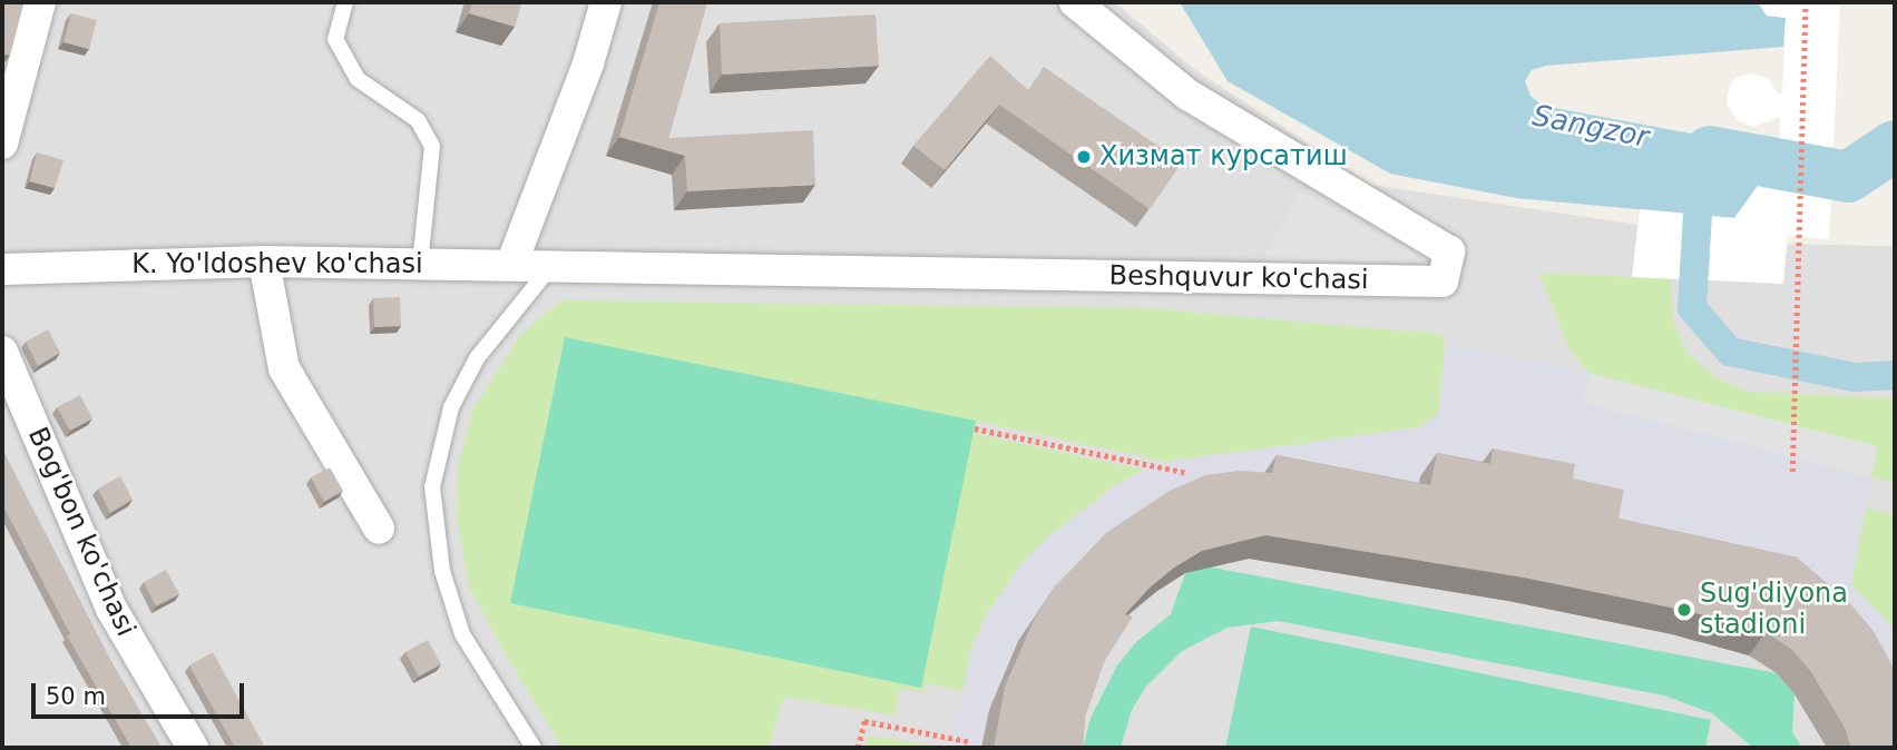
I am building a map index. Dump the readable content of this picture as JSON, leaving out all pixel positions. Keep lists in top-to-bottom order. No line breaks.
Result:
{"streets":{"street":["K. Yo'ldoshev ko'chasi","Beshquvur ko'chasi","Bog'bon ko'chasi"]},"crossings":[["K. Yo'ldoshev ko'chasi","Beshquvur ko'chasi"]],"water":["Sangzor"],"places":["Хизмат курсатиш","Sug'diyona stadioni"],"scale_bar":"50 m"}
